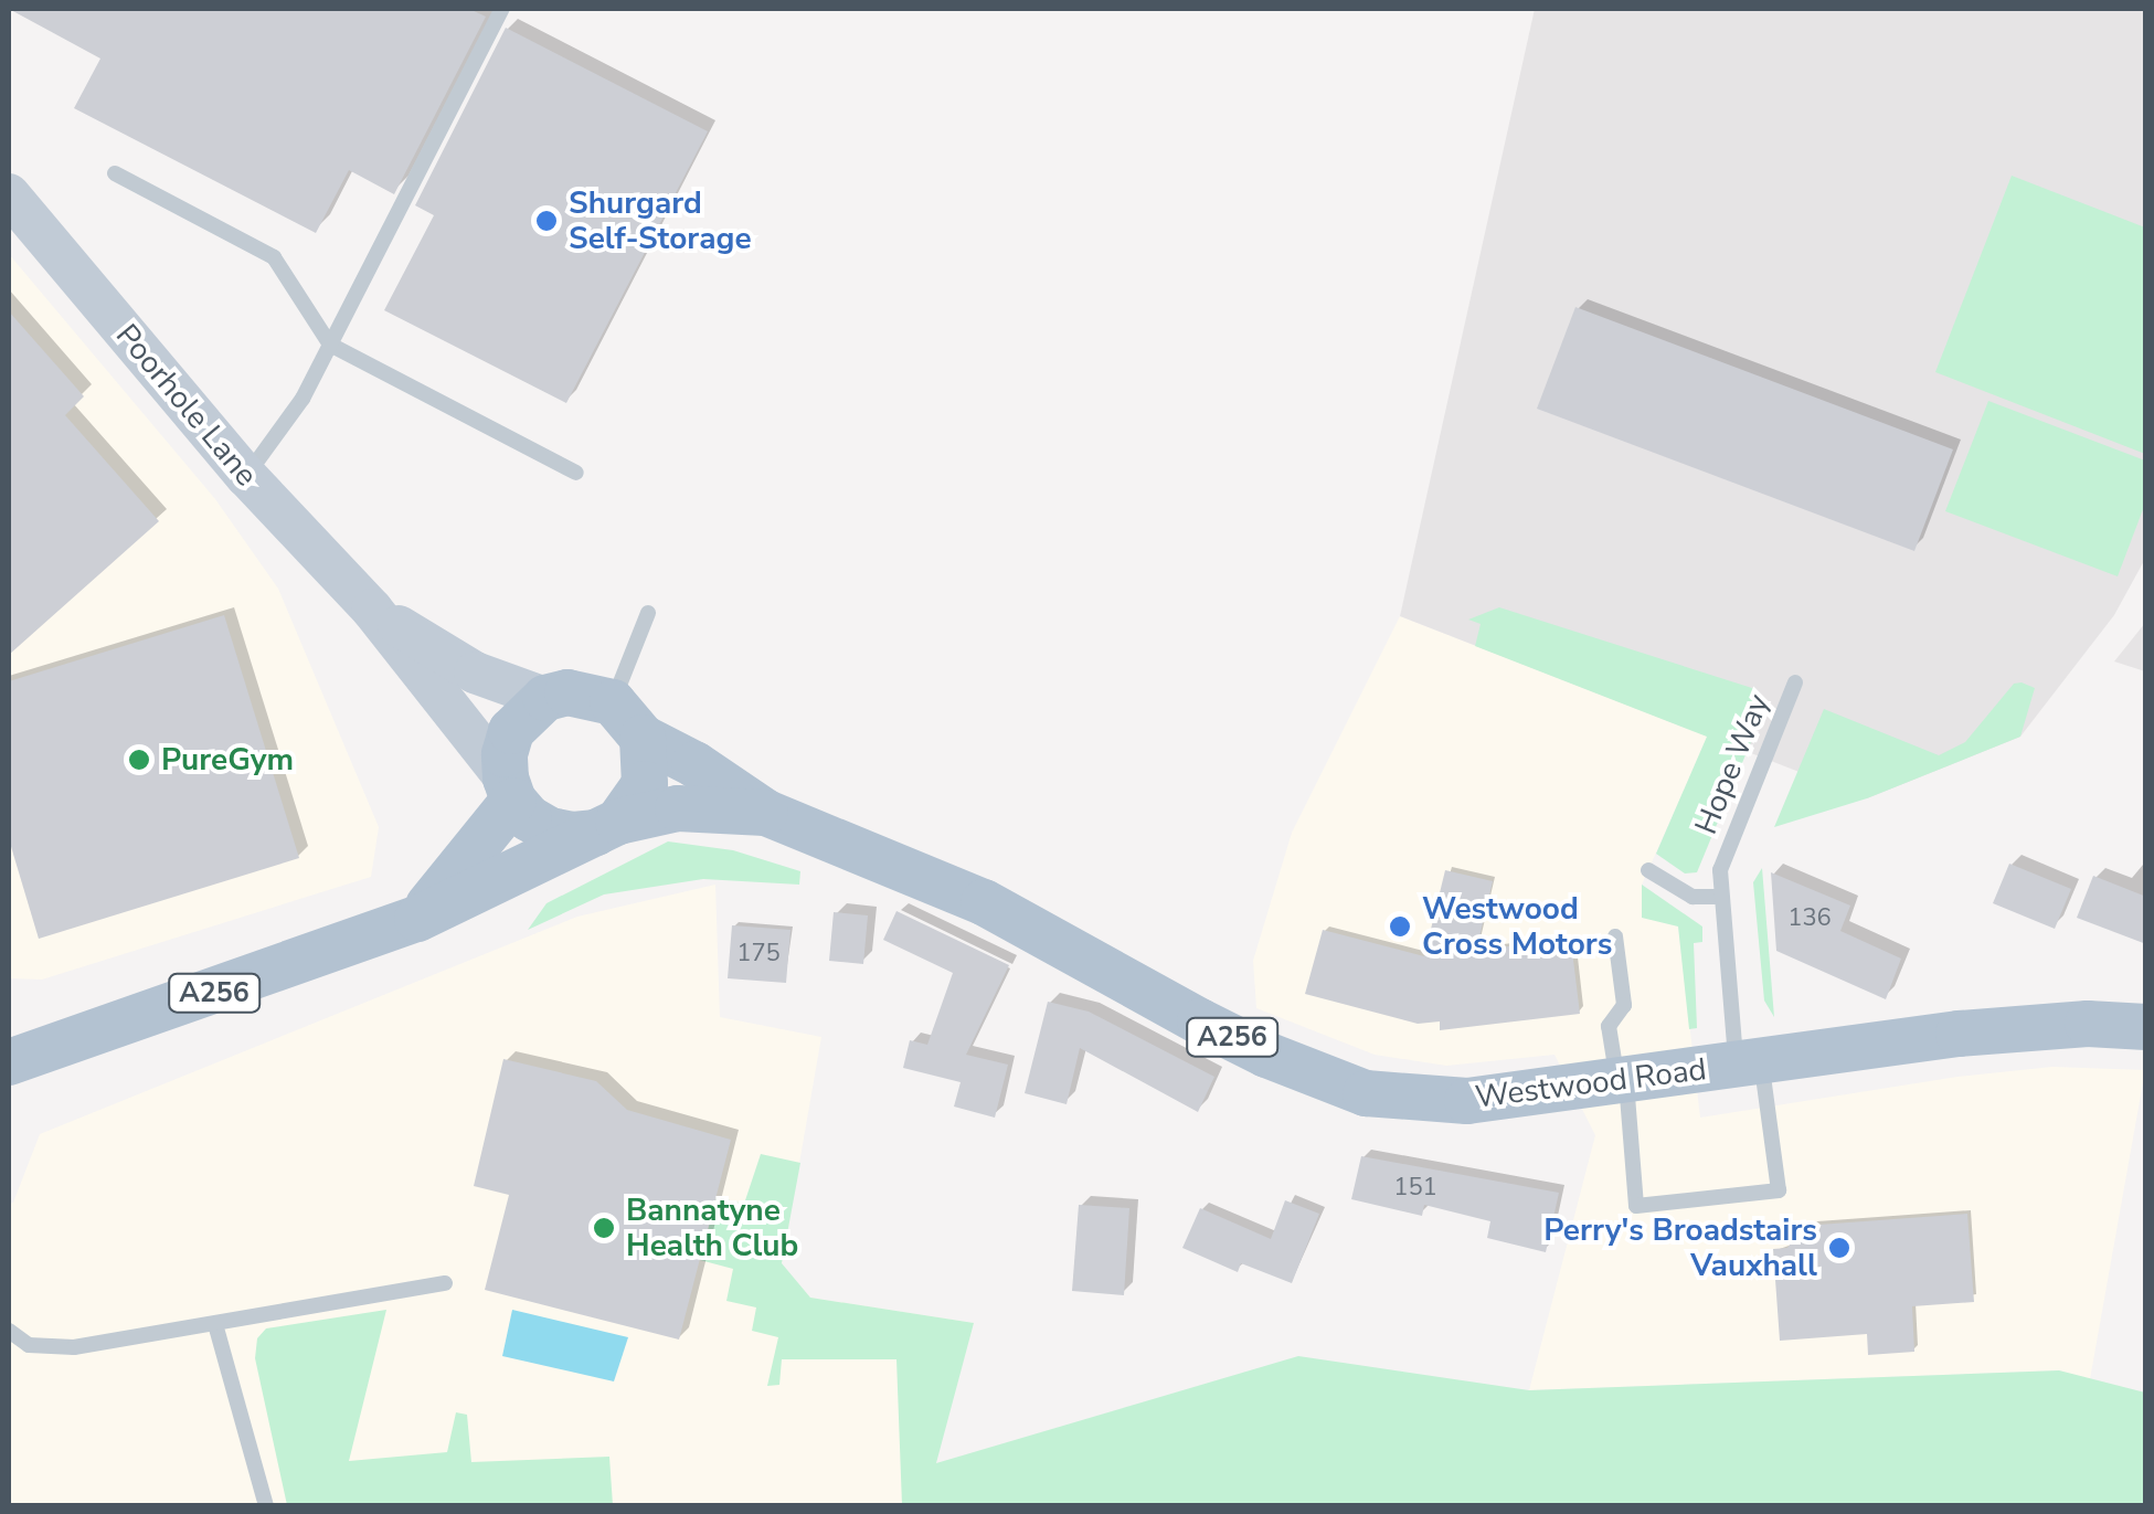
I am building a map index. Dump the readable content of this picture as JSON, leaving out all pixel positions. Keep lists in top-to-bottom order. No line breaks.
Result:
{"streets":{"main road":["A256","Westwood Road"],"street":["Poorhole Lane"],"lane":["Hope Way"]},"crossings":[["Poorhole Lane","Westwood Road"],["Hope Way","Westwood Road"]],"places":["Shurgard Self-Storage","PureGym","Westwood Cross Motors","Bannatyne Health Club","Perry's Broadstairs Vauxhall"],"house_numbers":["136","175","151"]}
